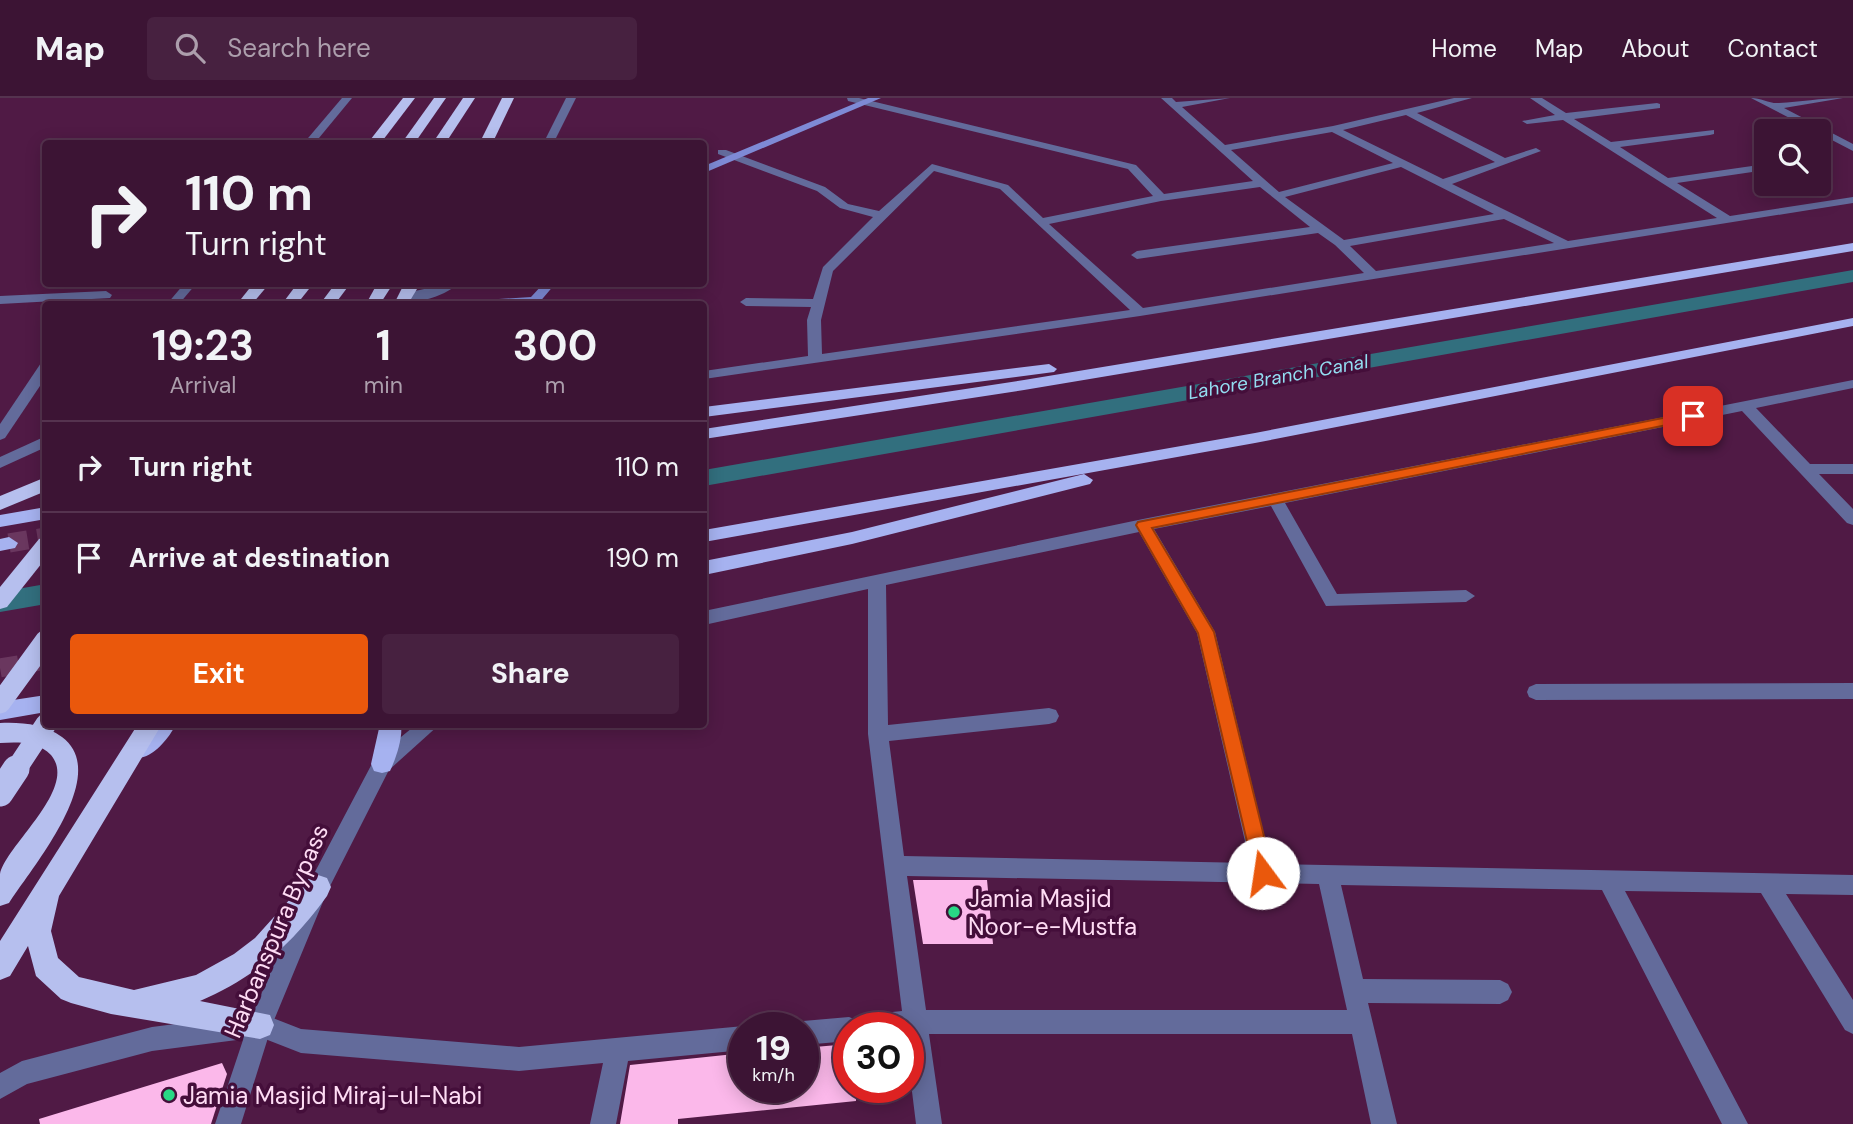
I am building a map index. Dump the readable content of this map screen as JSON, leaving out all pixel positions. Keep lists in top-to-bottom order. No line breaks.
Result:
{"streets":{"street":["Harbanspura Bypass"]},"water":["Lahore Branch Canal"],"places":["Jamia Masjid Noor-e-Mustfa","Jamia Masjid Miraj-ul-Nabi"],"page":{"header":"Map","search":"Search here","nav":["Home","Map","About","Contact"],"turn":["110 m","Turn right"],"eta":["19:23","Arrival","1","min","300","m"],"list":[{"name":"Turn right","value":"110 m"},{"name":"Arrive at destination","value":"190 m"}],"buttons":["Exit","Share"],"speed":"19 km/h","limit":"30"}}
